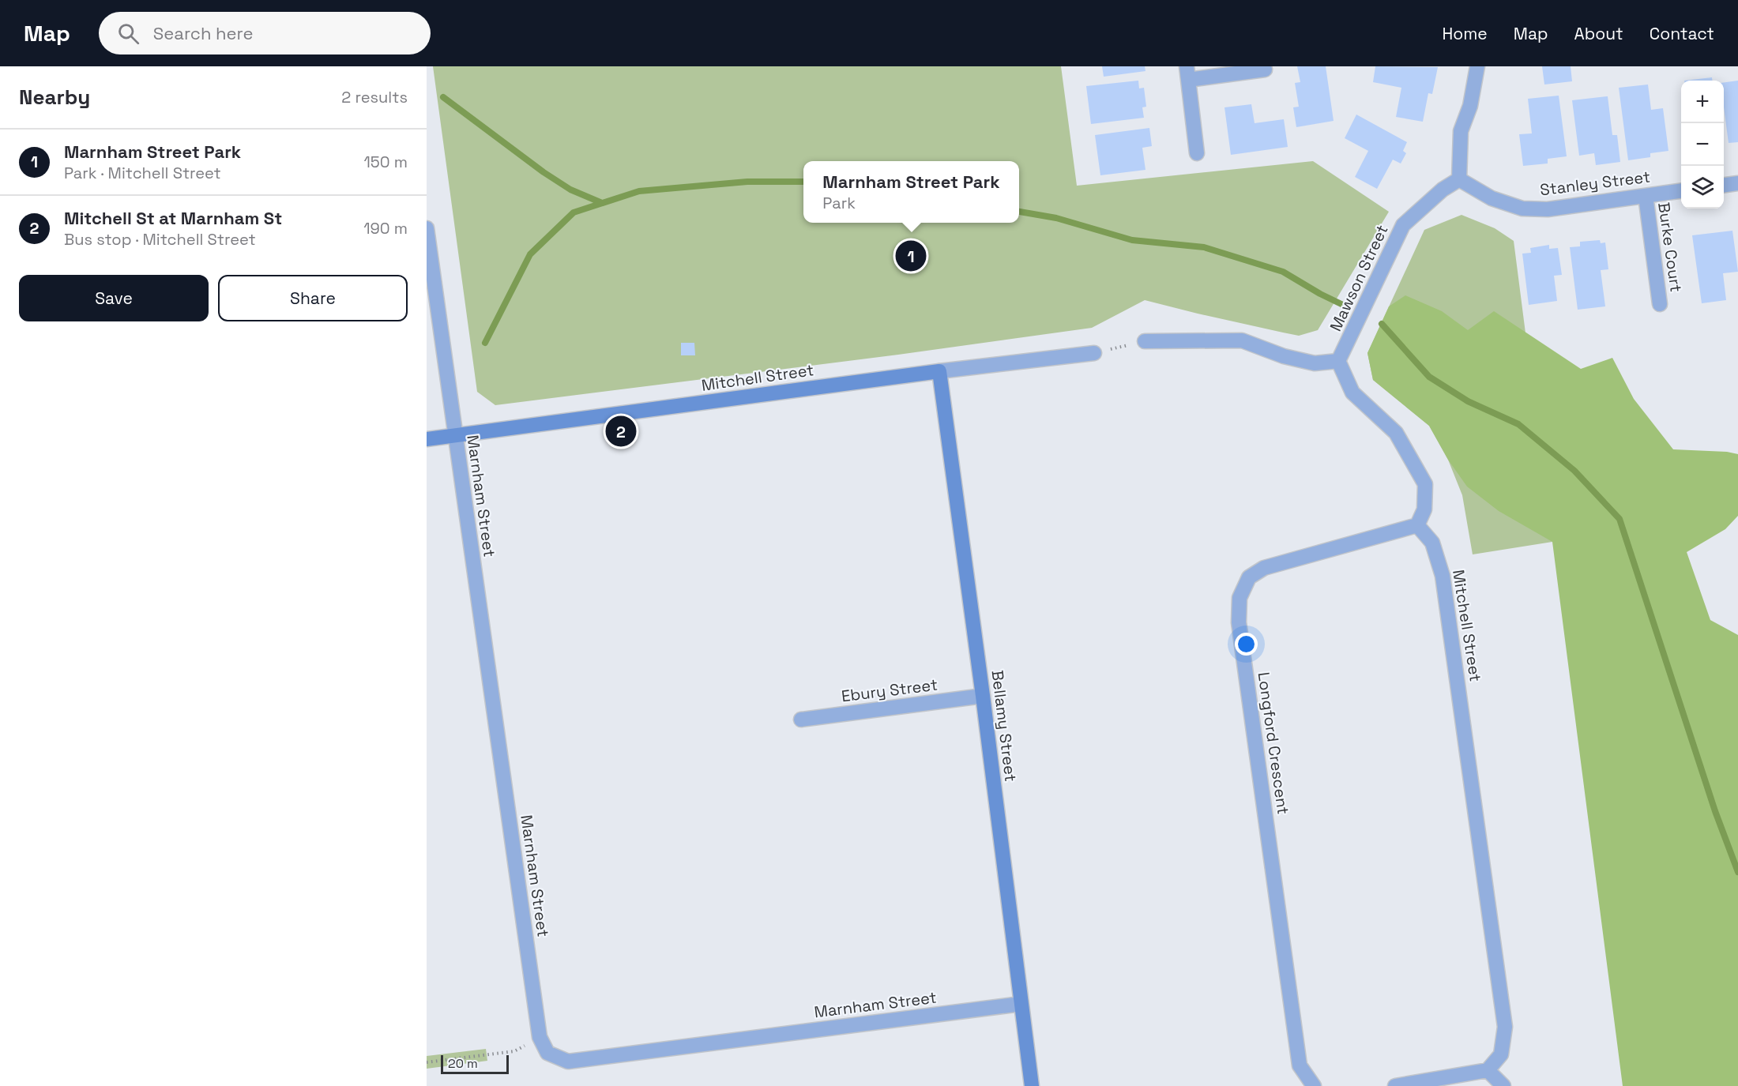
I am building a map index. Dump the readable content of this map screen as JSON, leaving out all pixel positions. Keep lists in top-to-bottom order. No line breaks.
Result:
{"streets":{"street":["Stanley Street","Burke Court","Mawson Street","Mitchell Street","Marnham Street","Ebury Street","Bellamy Street","Longford Crescent"]},"crossings":[["Stanley Street","Burke Court"],["Stanley Street","Mawson Street"],["Mitchell Street","Marnham Street"],["Mitchell Street","Bellamy Street"],["Mitchell Street","Longford Crescent"],["Marnham Street","Bellamy Street"],["Ebury Street","Bellamy Street"]],"scale_bar":"20 m","page":{"header":"Map","search":"Search here","nav":["Home","Map","About","Contact"],"heading":["Nearby","2 results"],"map_buttons":["+","−"],"list":[{"mark":"1","name":"Marnham Street Park","note":"Park · Mitchell Street","value":"150 m"},{"mark":"2","name":"Mitchell St at Marnham St","note":"Bus stop · Mitchell Street","value":"190 m"}],"popup":["Marnham Street Park","Park"],"pins":["1","2"],"buttons":["Save","Share"],"scale":"20 m"}}
